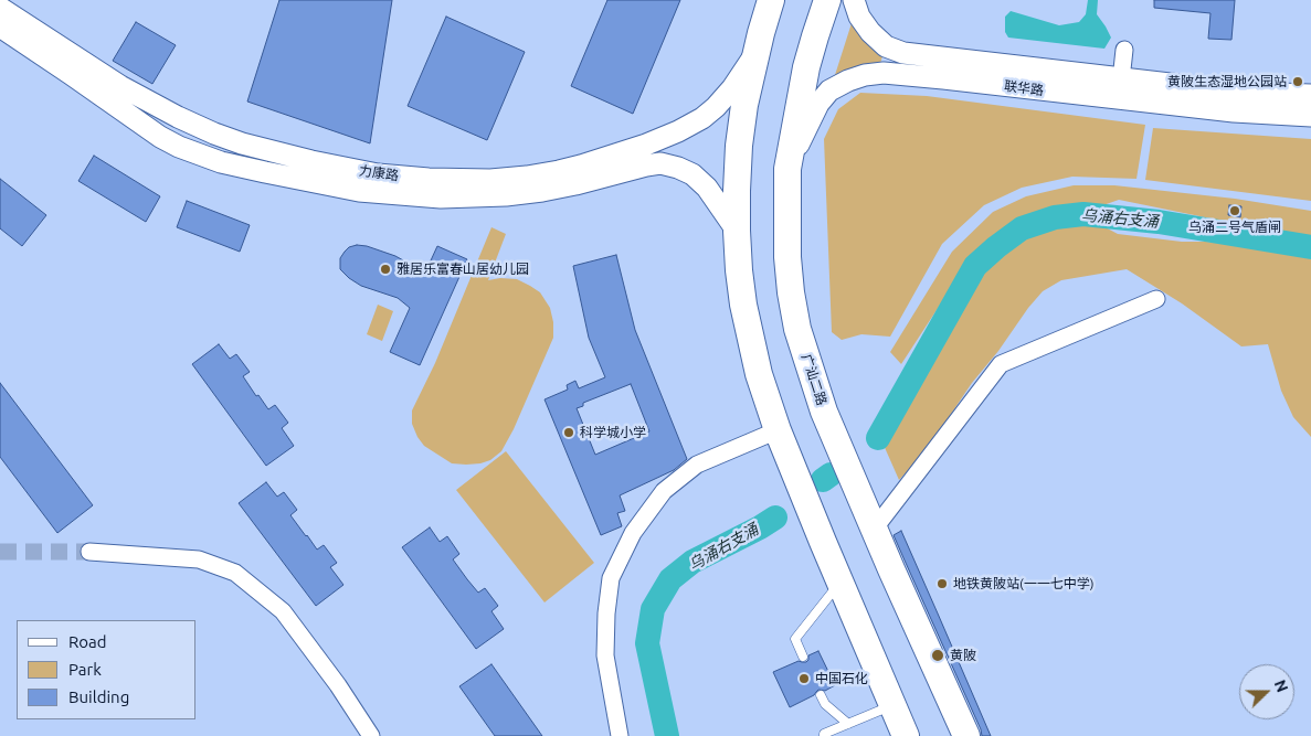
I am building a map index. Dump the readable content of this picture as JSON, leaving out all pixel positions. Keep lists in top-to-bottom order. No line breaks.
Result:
{"streets":{"highway":["广汕二路"],"street":["联华路","力康路"]},"crossings":[["联华路","广汕二路"]],"water":["乌涌右支涌"],"places":["黄陂生态湿地公园站","乌涌二号气盾闸","雅居乐富春山居幼儿园","科学城小学","地铁黄陂站(一一七中学)","黄陂","中国石化"],"legend":["Road","Park","Building"],"north":"right"}
